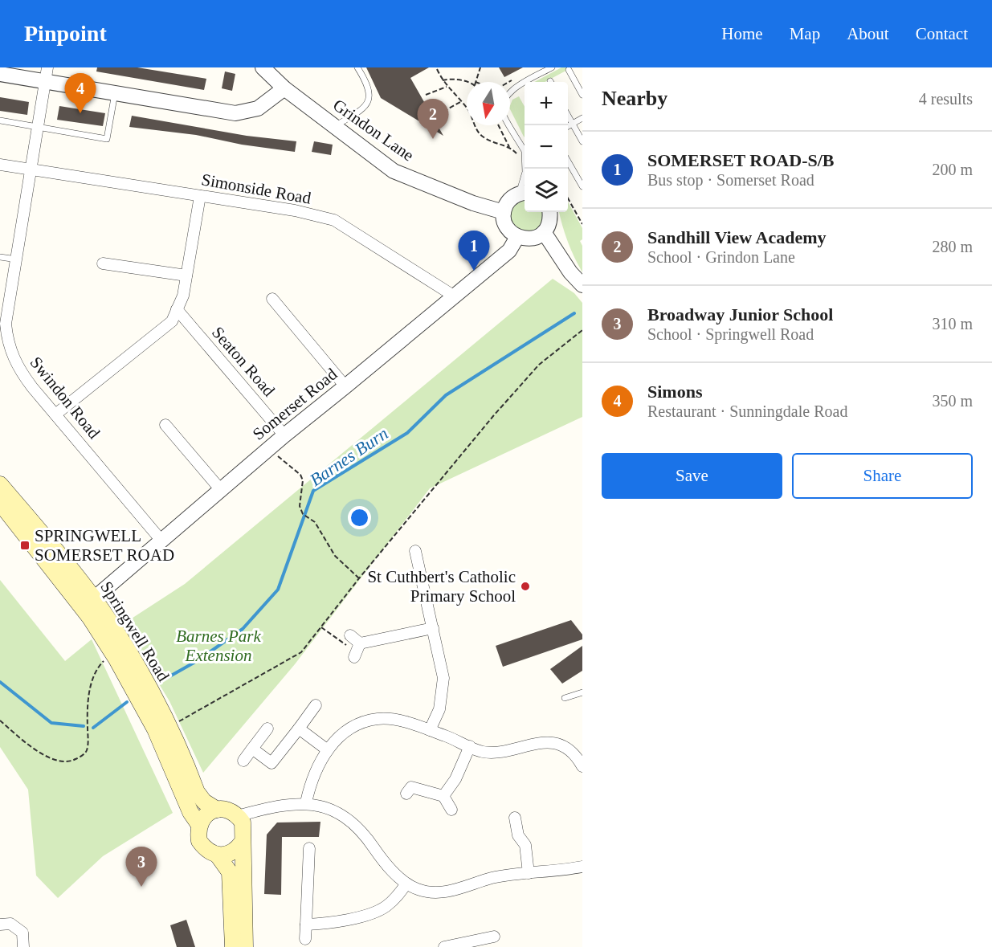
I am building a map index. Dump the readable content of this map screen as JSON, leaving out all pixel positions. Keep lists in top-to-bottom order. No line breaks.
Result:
{"streets":{"main road":["Springwell Road"],"street":["Grindon Lane","Simonside Road","Seaton Road","Swindon Road","Somerset Road"]},"crossings":[["Simonside Road","Swindon Road"],["Simonside Road","Somerset Road"],["Seaton Road","Somerset Road"],["Swindon Road","Somerset Road"],["Somerset Road","Springwell Road"]],"water":["Barnes Burn"],"parks":["Barnes Park Extension"],"places":{"transit":["SPRINGWELL SOMERSET ROAD"],"other":["St Cuthbert's Catholic Primary School"]},"north":"bottom","page":{"header":"Pinpoint","nav":["Home","Map","About","Contact"],"heading":["Nearby","4 results"],"pins":["4","2","1","3"],"map_buttons":["+","−"],"list":[{"mark":"1","name":"SOMERSET ROAD-S/B","note":"Bus stop · Somerset Road","value":"200 m"},{"mark":"2","name":"Sandhill View Academy","note":"School · Grindon Lane","value":"280 m"},{"mark":"3","name":"Broadway Junior School","note":"School · Springwell Road","value":"310 m"},{"mark":"4","name":"Simons","note":"Restaurant · Sunningdale Road","value":"350 m"}],"buttons":["Save","Share"]}}
